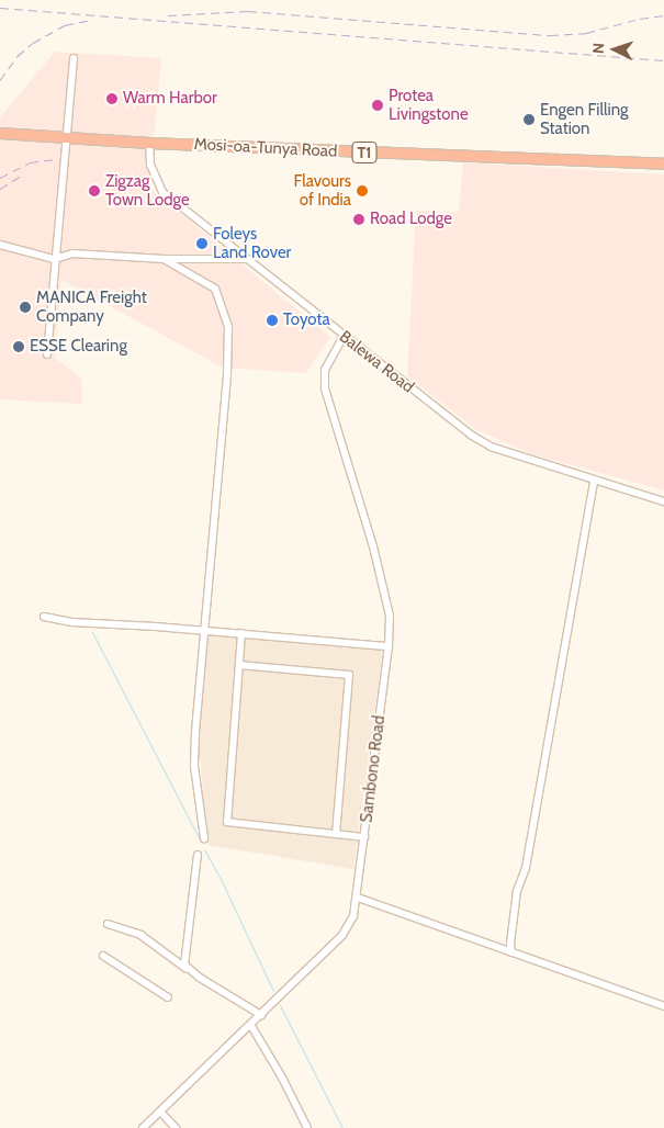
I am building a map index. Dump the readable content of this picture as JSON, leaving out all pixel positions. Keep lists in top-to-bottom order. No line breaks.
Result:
{"streets":{"highway":["Mosi-oa-Tunya Road","T1"],"street":["Balewa Road","Sambono Road"]},"crossings":[["Mosi-oa-Tunya Road","Balewa Road"],["Balewa Road","Sambono Road"]],"places":["Warm Harbor","Protea Livingstone","Engen Filling Station","Zigzag Town Lodge","Flavours of India","Road Lodge","Foleys Land Rover","MANICA Freight Company","Toyota","ESSE Clearing"],"north":"left"}
